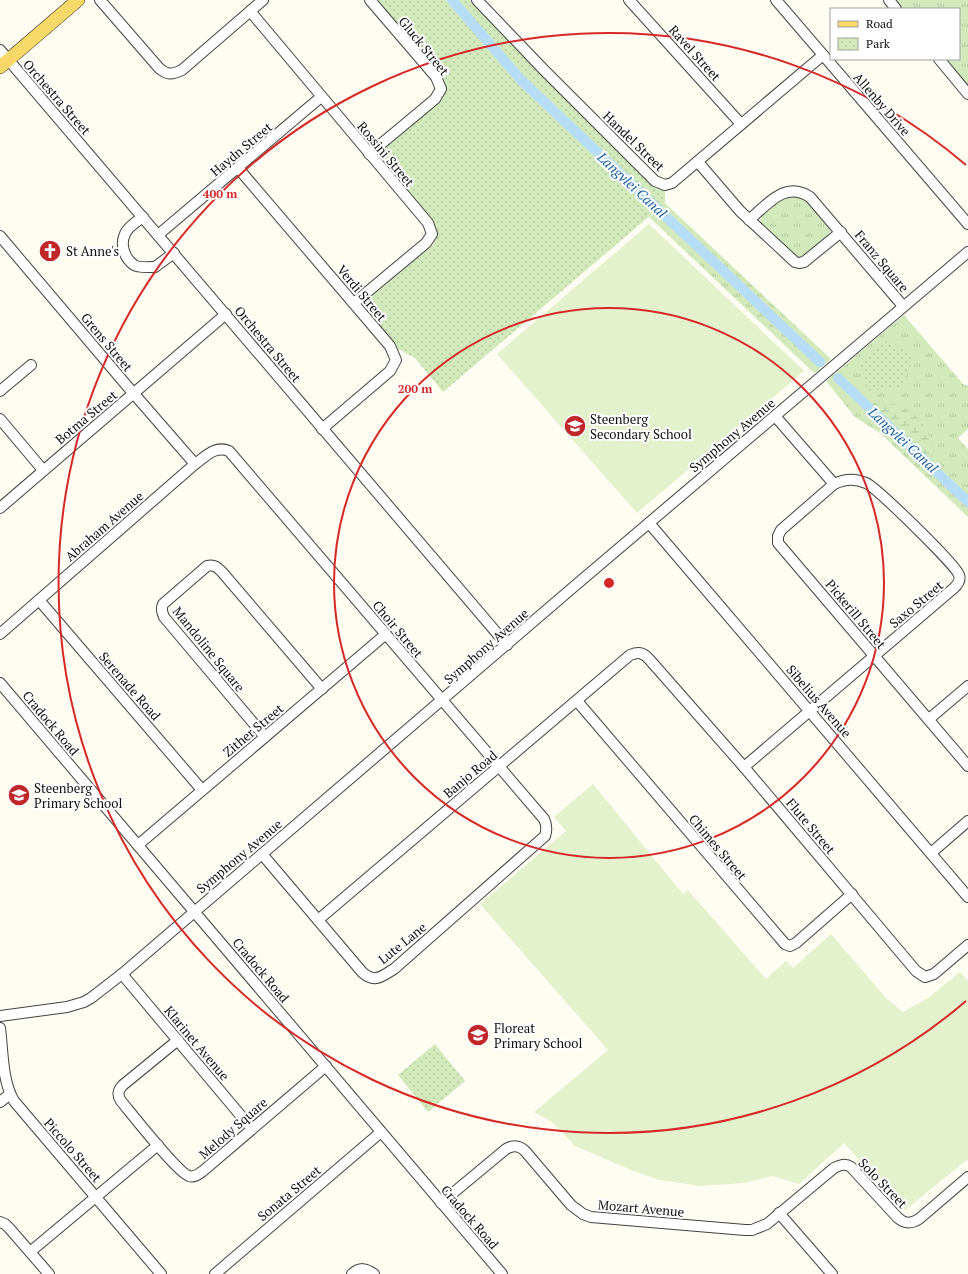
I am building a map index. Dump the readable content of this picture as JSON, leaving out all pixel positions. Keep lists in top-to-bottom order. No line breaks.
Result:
{"streets":{"street":["Gluck Street","Ravel Street","Orchestra Street","Allenby Drive","Handel Street","Haydn Street","Rossini Street","Franz Square","Verdi Street","Grens Street","Botma Street","Symphony Avenue","Abraham Avenue","Saxo Street","Pickerill Street","Choir Street","Mandoline Square","Serenade Road","Sibelius Avenue","Cradock Road","Zither Street","Banjo Road","Flute Street","Chimes Street","Lute Lane","Klarinet Avenue","Melody Square","Piccolo Street","Solo Street","Sonata Street","Mozart Avenue"]},"crossings":[["Gluck Street","Rossini Street"],["Ravel Street","Handel Street"],["Orchestra Street","Haydn Street"],["Orchestra Street","Verdi Street"],["Orchestra Street","Botma Street"],["Orchestra Street","Symphony Avenue"],["Allenby Drive","Handel Street"],["Handel Street","Franz Square"],["Haydn Street","Rossini Street"],["Haydn Street","Verdi Street"],["Rossini Street","Verdi Street"],["Franz Square","Symphony Avenue"],["Grens Street","Botma Street"],["Grens Street","Abraham Avenue"],["Symphony Avenue","Choir Street"],["Symphony Avenue","Sibelius Avenue"],["Symphony Avenue","Cradock Road"],["Symphony Avenue","Lute Lane"],["Symphony Avenue","Klarinet Avenue"],["Abraham Avenue","Choir Street"],["Abraham Avenue","Serenade Road"],["Saxo Street","Pickerill Street"],["Saxo Street","Sibelius Avenue"],["Saxo Street","Flute Street"],["Choir Street","Zither Street"],["Choir Street","Banjo Road"],["Choir Street","Lute Lane"],["Mandoline Square","Zither Street"],["Serenade Road","Zither Street"],["Cradock Road","Zither Street"],["Cradock Road","Melody Square"],["Cradock Road","Sonata Street"],["Cradock Road","Mozart Avenue"],["Banjo Road","Flute Street"],["Banjo Road","Chimes Street"],["Banjo Road","Lute Lane"],["Flute Street","Chimes Street"],["Klarinet Avenue","Melody Square"],["Solo Street","Mozart Avenue"]],"water":["Langvlei Canal"],"places":{"church":["St Anne's"],"school or university":["Steenberg Secondary School","Steenberg Primary School","Floreat Primary School"]},"legend":["Road","Park"],"rings":["400 m","200 m"]}
